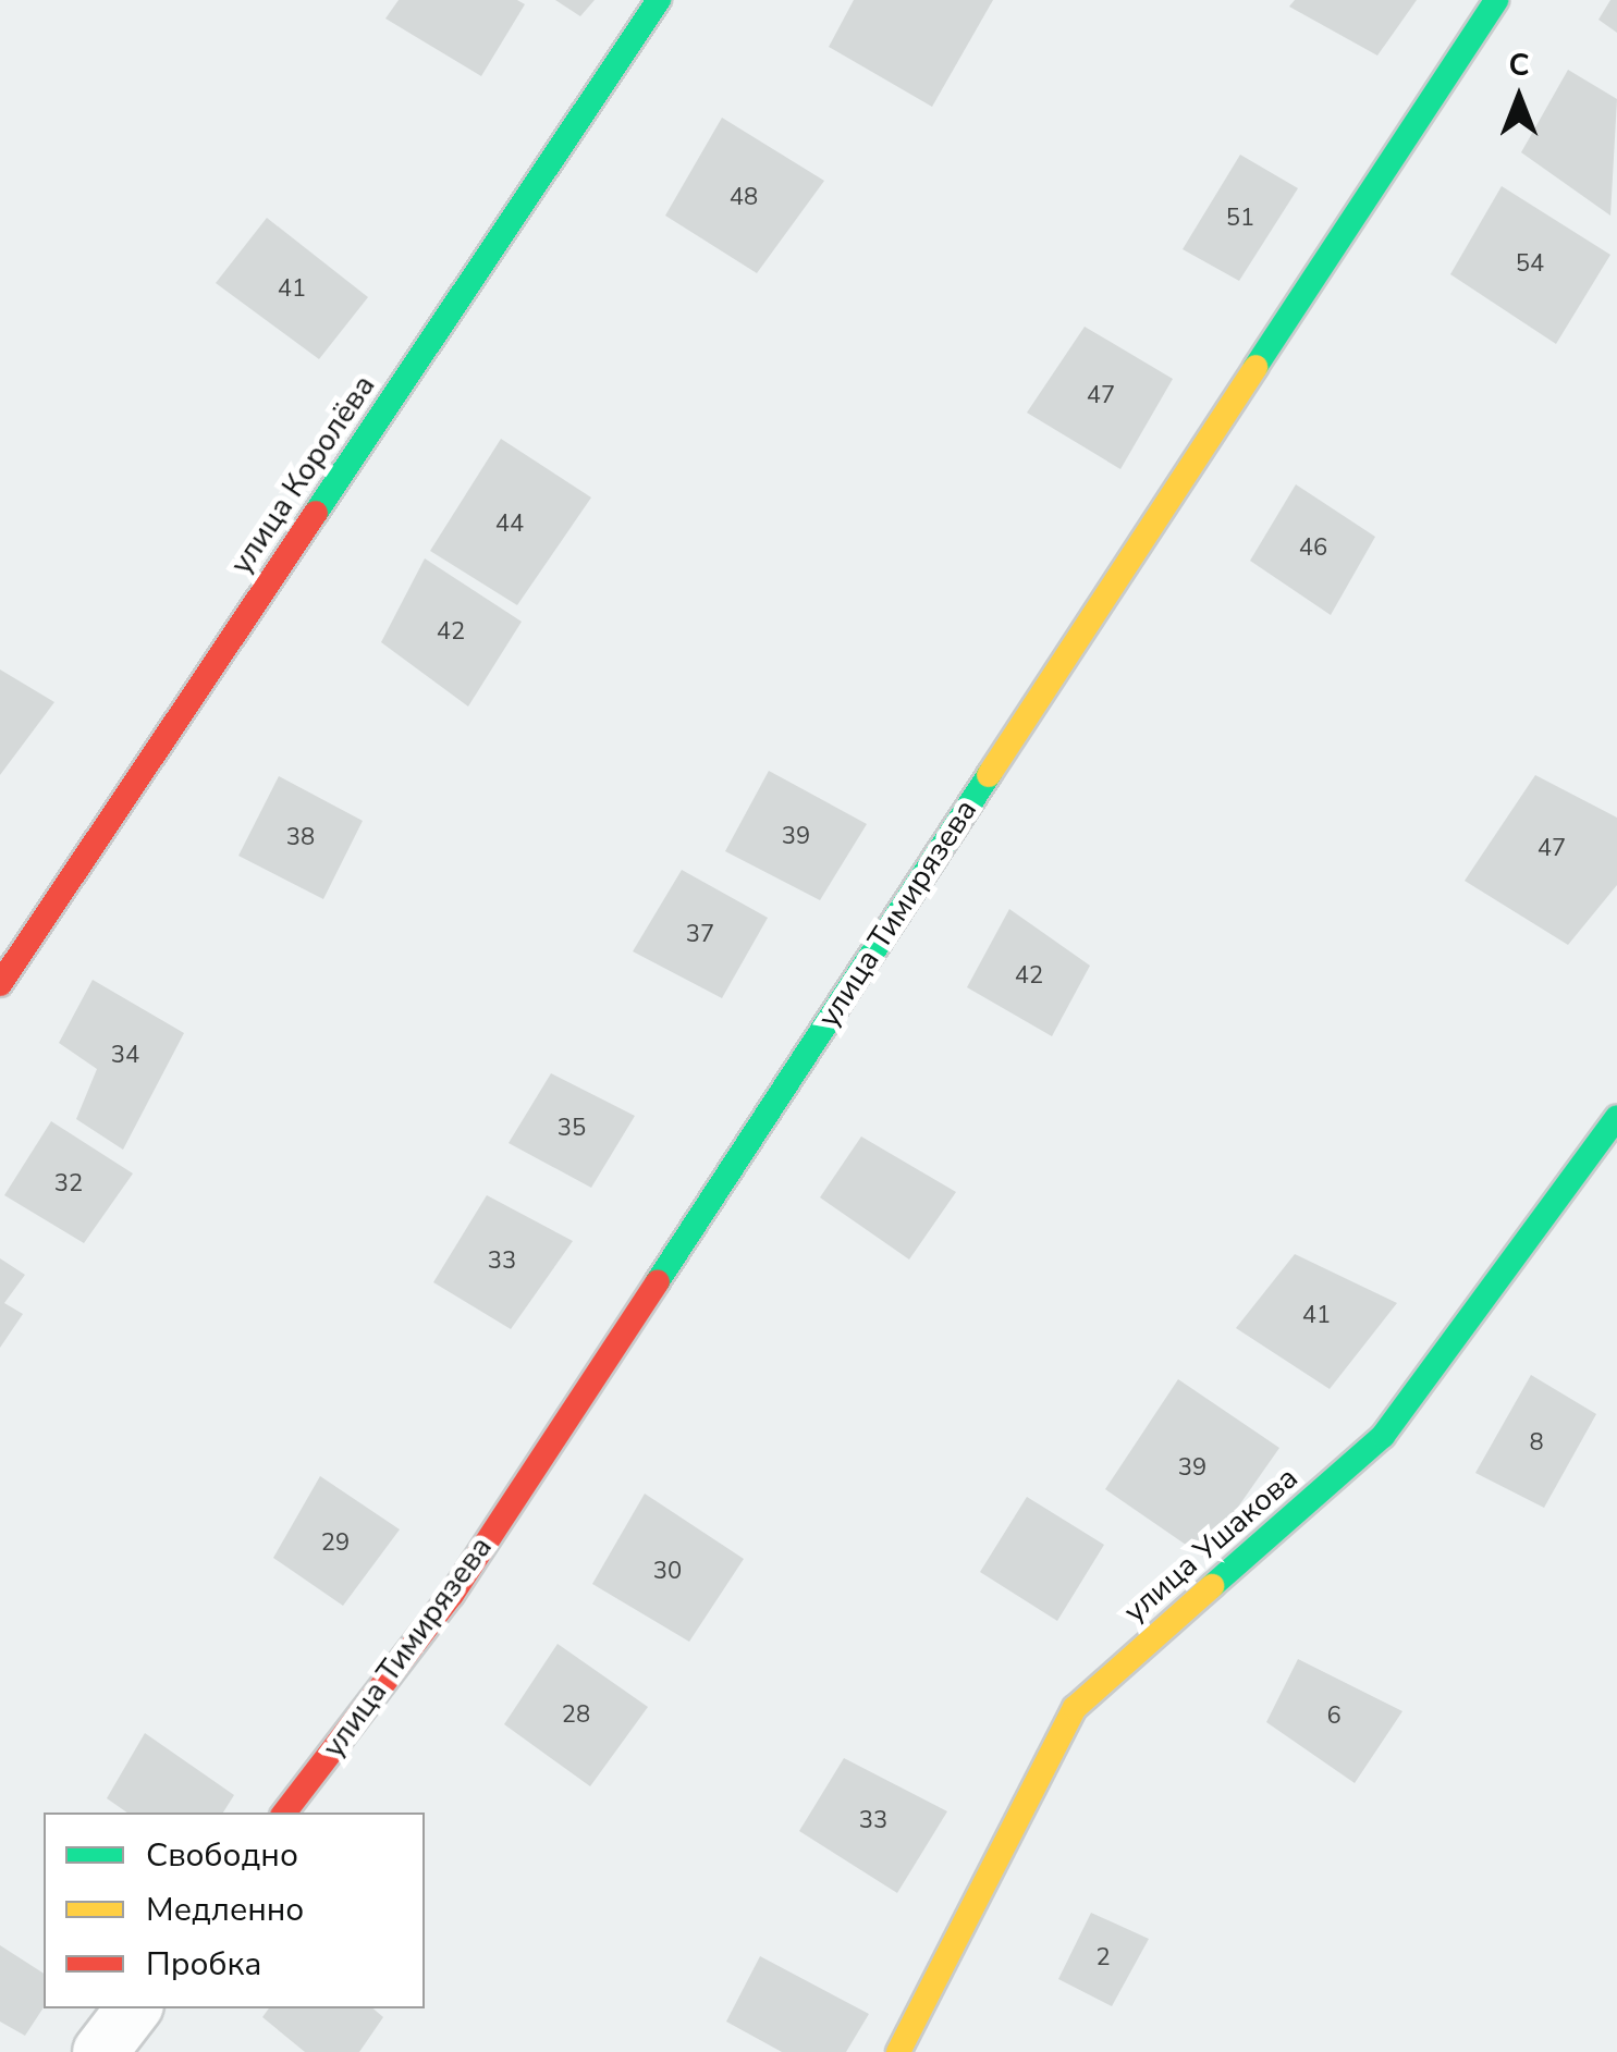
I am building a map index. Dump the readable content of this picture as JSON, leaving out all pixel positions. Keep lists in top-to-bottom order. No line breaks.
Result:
{"streets":{"street":["улица Королёва","улица Тимирязева","улица Ушакова"]},"house_numbers":["48","51","54","41","47","44","46","42","39","38","47","37","42","34","35","32","33","41","8","39","29","30","28","6","33","2"],"legend":["Свободно","Медленно","Пробка"],"north":"top"}
